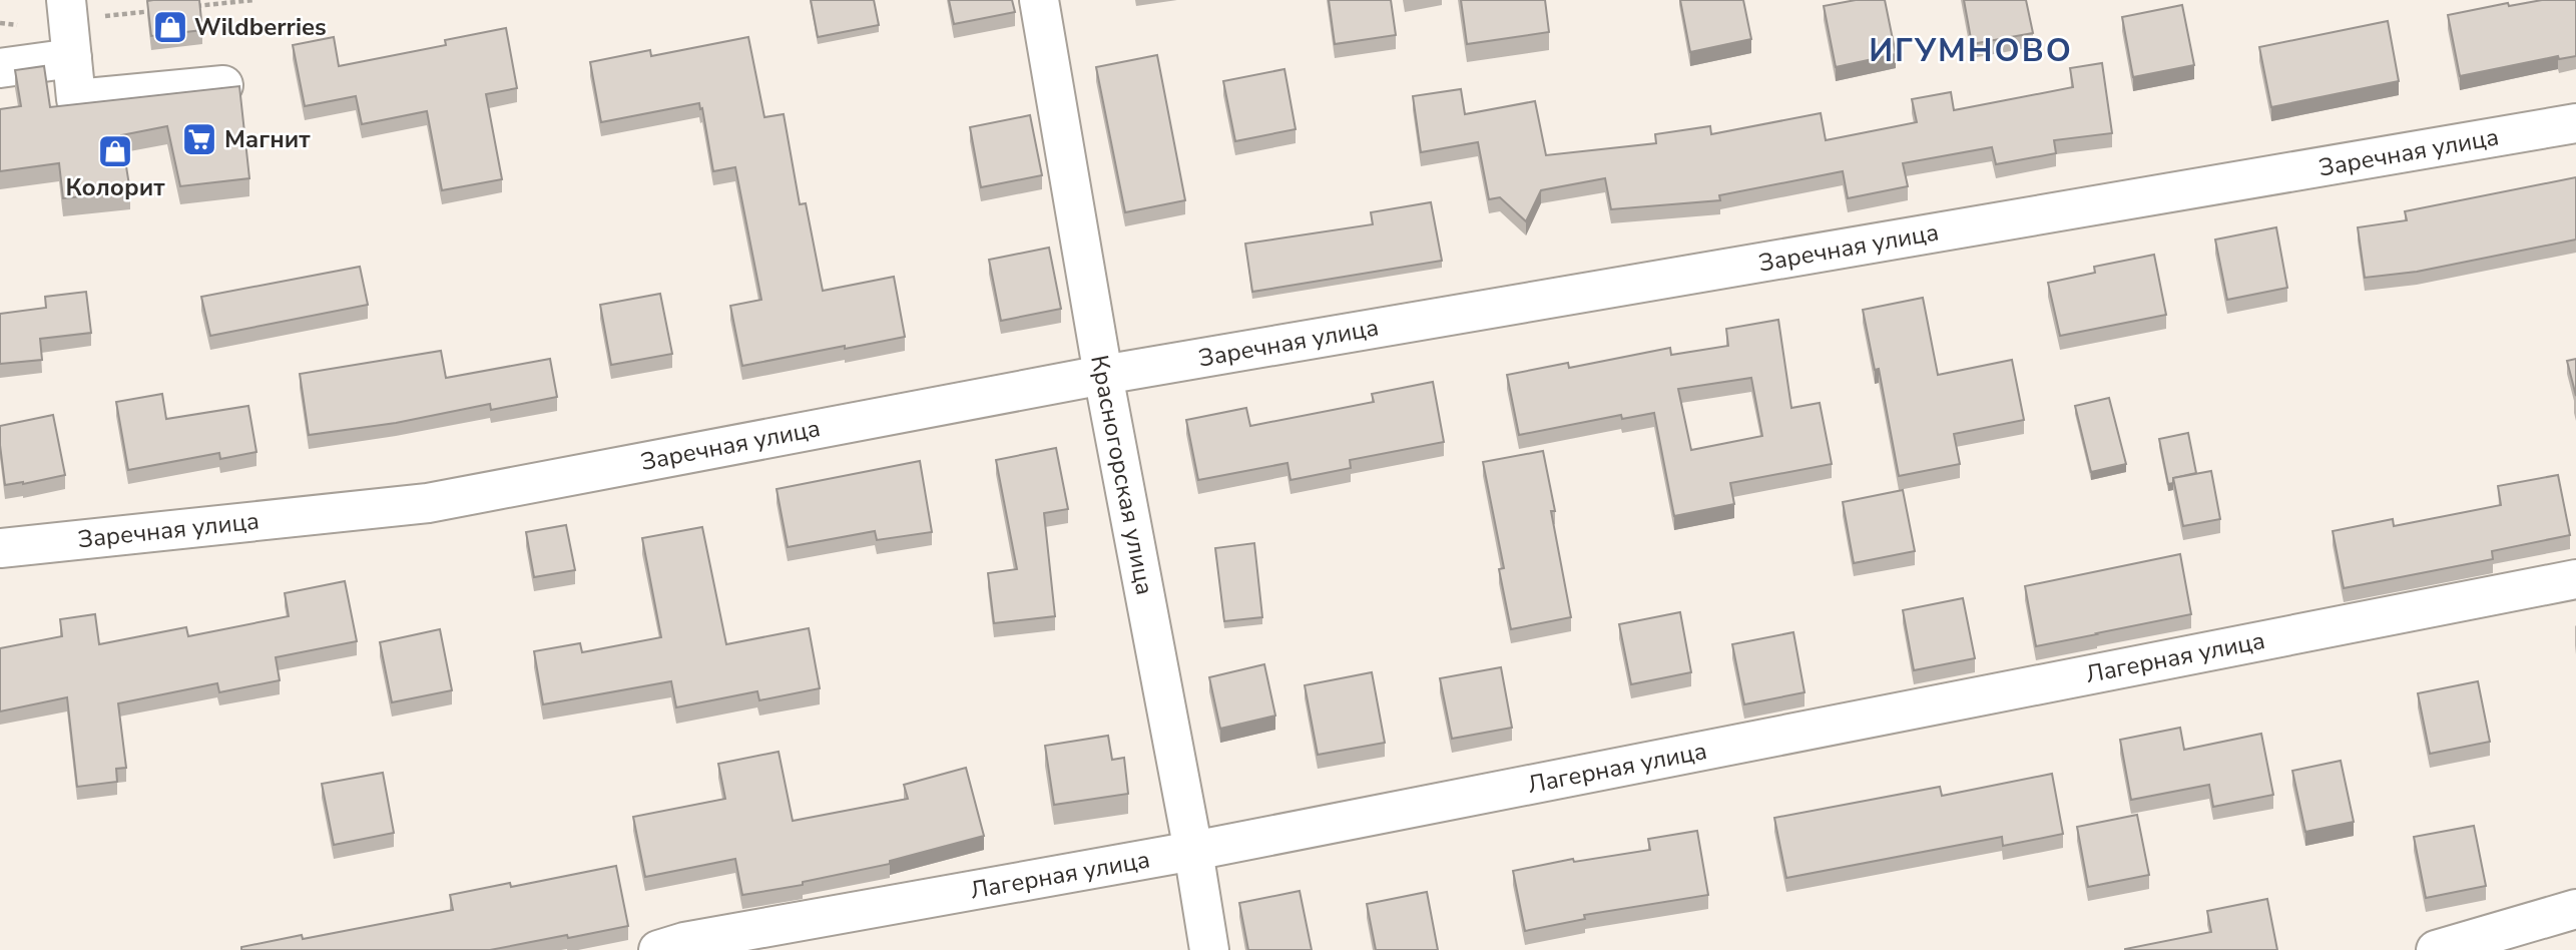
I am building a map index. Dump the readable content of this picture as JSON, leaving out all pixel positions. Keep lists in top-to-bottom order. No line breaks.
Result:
{"streets":{"street":["Заречная улица","Красногорская улица","Лагерная улица"]},"crossings":[["Заречная улица","Красногорская улица"],["Красногорская улица","Лагерная улица"]],"districts":["ИГУМНОВО"],"places":{"shop":["Wildberries","Колорит"],"supermarket":["Магнит"]}}
